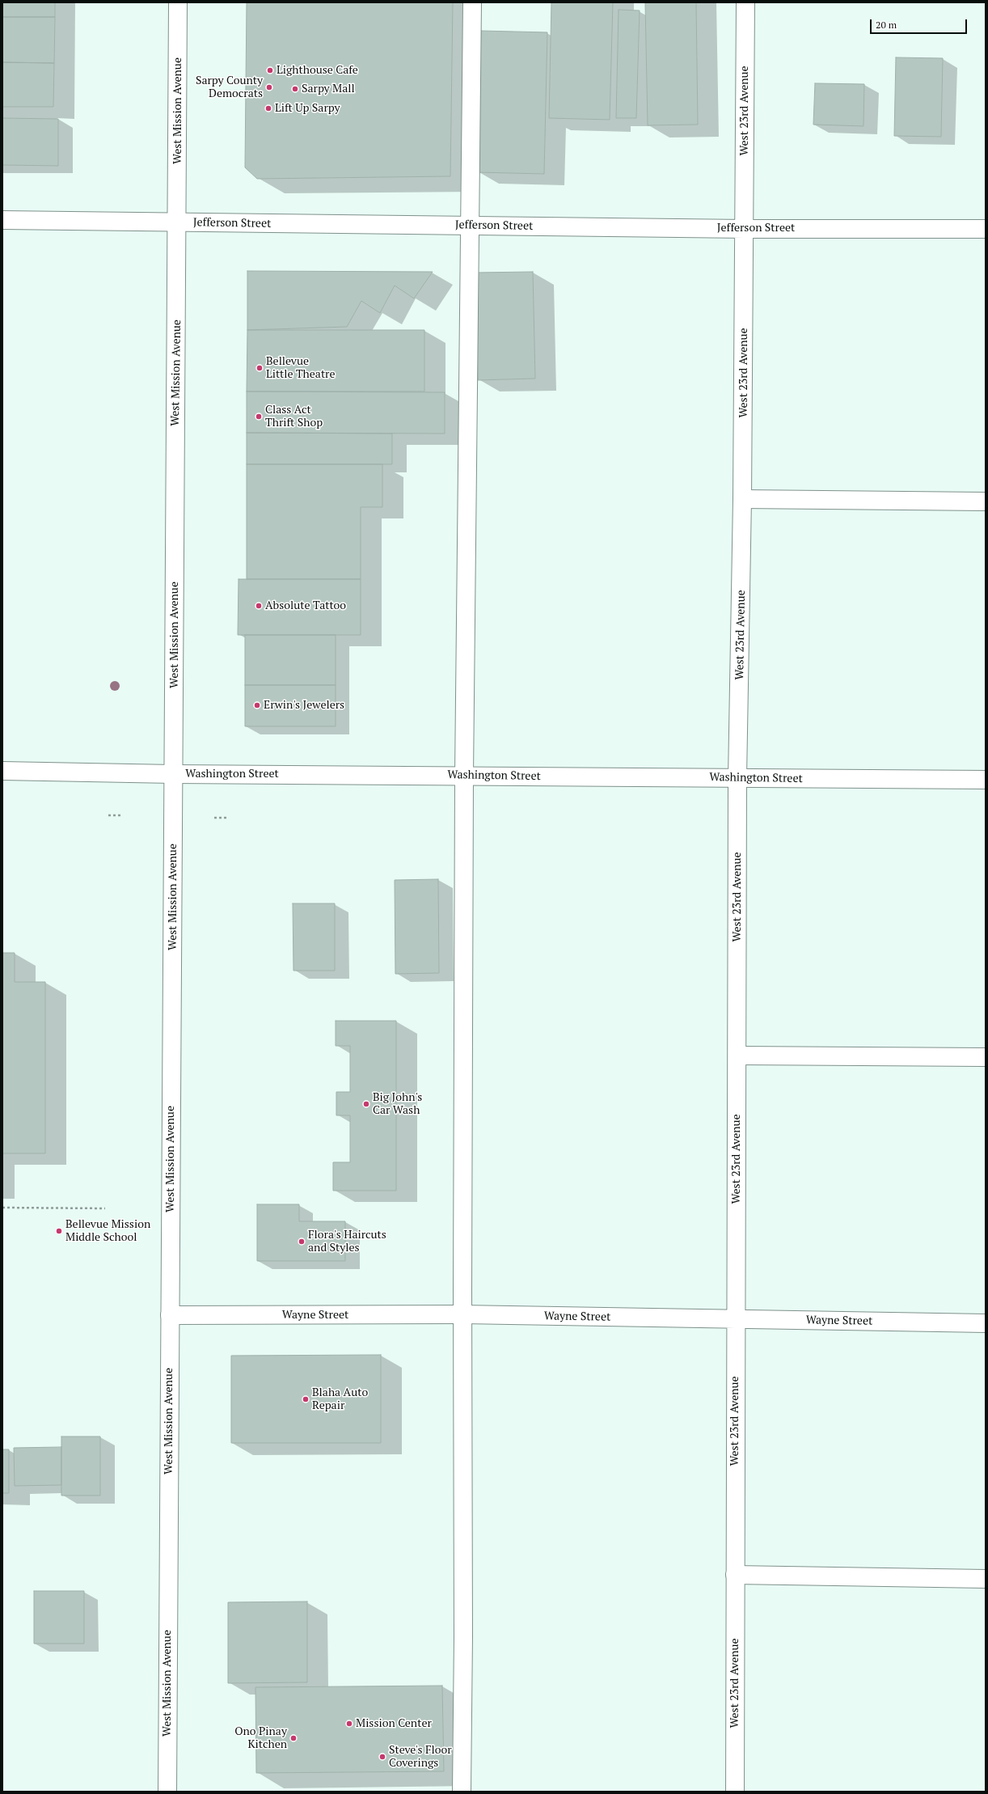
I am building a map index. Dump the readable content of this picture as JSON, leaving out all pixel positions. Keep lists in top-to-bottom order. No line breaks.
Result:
{"streets":{"street":["West Mission Avenue","West 23rd Avenue","Jefferson Street","Washington Street","Wayne Street"]},"crossings":[["West Mission Avenue","Jefferson Street"],["West Mission Avenue","Washington Street"],["West Mission Avenue","Wayne Street"],["West 23rd Avenue","Jefferson Street"],["West 23rd Avenue","Washington Street"],["West 23rd Avenue","Wayne Street"]],"places":["Lighthouse Cafe","Sarpy County Democrats","Sarpy Mall","Lift Up Sarpy","Bellevue Little Theatre","Class Act Thrift Shop","Absolute Tattoo","Erwin's Jewelers","Big John's Car Wash","Bellevue Mission Middle School","Flora's Haircuts and Styles","Blaha Auto Repair","Mission Center","Ono Pinay Kitchen","Steve's Floor Coverings"],"scale_bar":"20 m"}
